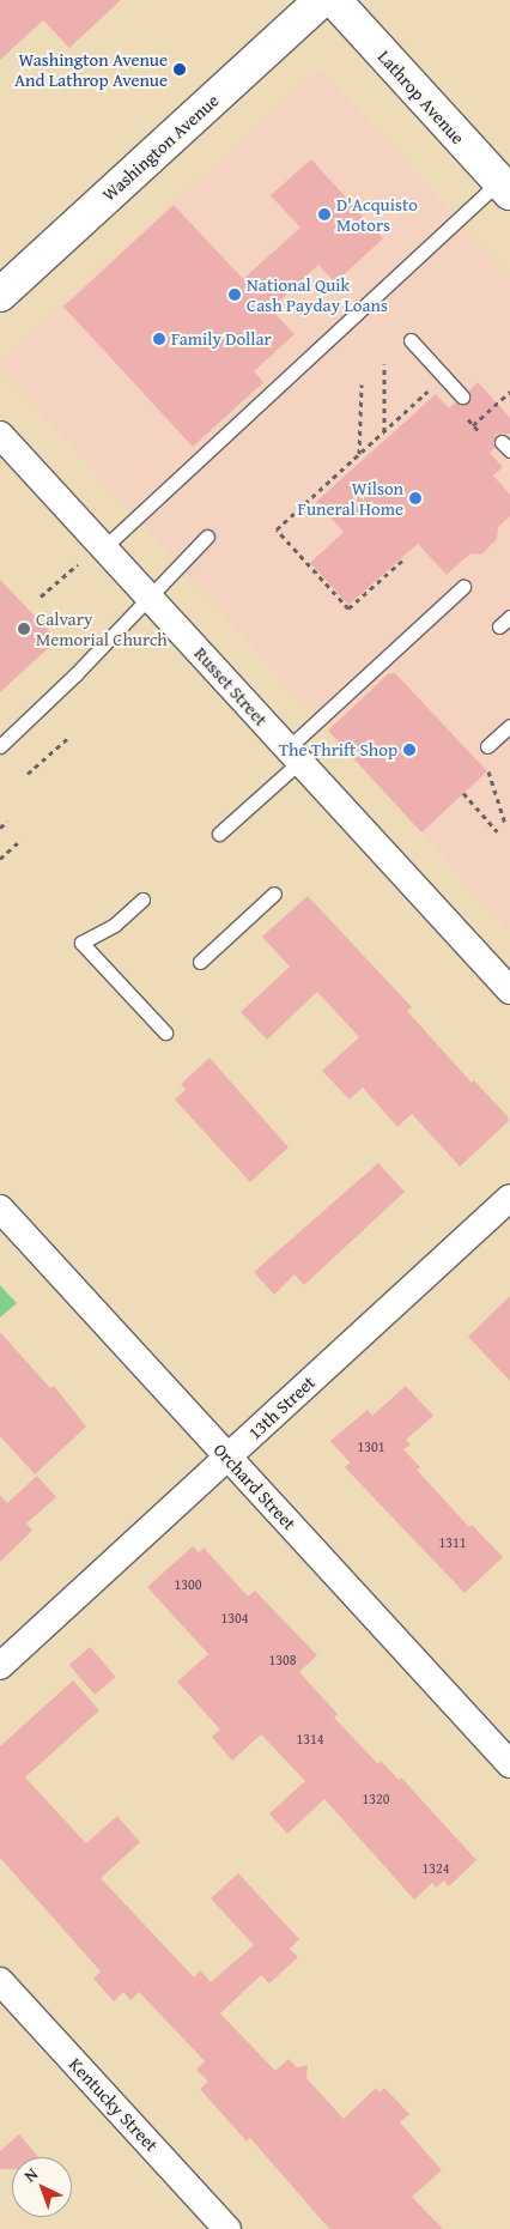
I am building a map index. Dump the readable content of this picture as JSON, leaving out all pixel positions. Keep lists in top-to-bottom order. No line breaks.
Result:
{"streets":{"main road":["Lathrop Avenue","Washington Avenue"],"street":["Russet Street","13th Street","Orchard Street","Kentucky Street"]},"crossings":[["13th Street","Orchard Street"]],"places":["Washington Avenue And Lathrop Avenue","D'Acquisto Motors","National Quik Cash Payday Loans","Family Dollar","Wilson Funeral Home","Calvary Memorial Church","The Thrift Shop"],"house_numbers":["1301","1311","1300","1304","1308","1314","1320","1324"],"north":"top left"}
